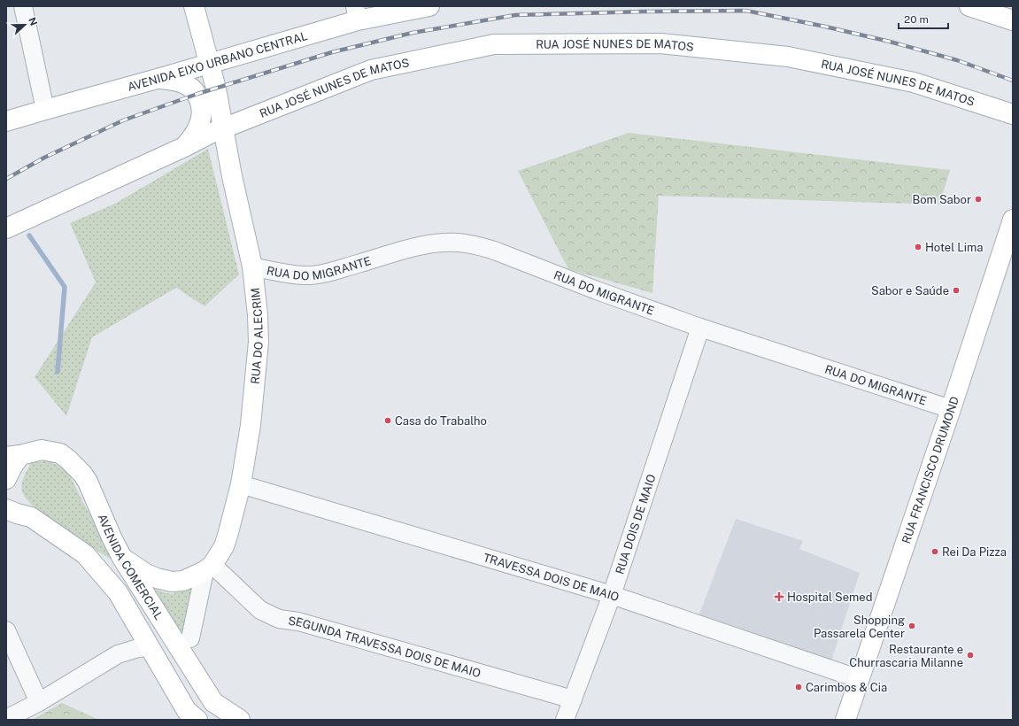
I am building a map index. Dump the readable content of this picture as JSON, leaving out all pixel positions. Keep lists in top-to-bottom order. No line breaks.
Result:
{"streets":{"main road":["RUA JOSÉ NUNES DE MATOS","AVENIDA EIXO URBANO CENTRAL","RUA DO ALECRIM","RUA FRANCISCO DRUMOND","AVENIDA COMERCIAL"],"street":["RUA DO MIGRANTE","RUA DOIS DE MAIO","TRAVESSA DOIS DE MAIO","SEGUNDA TRAVESSA DOIS DE MAIO"]},"crossings":[["RUA JOSÉ NUNES DE MATOS","RUA DO ALECRIM"],["AVENIDA EIXO URBANO CENTRAL","RUA DO ALECRIM"],["RUA DO MIGRANTE","RUA DO ALECRIM"],["RUA DO MIGRANTE","RUA FRANCISCO DRUMOND"],["RUA DO MIGRANTE","RUA DOIS DE MAIO"],["RUA DO ALECRIM","TRAVESSA DOIS DE MAIO"],["RUA DO ALECRIM","SEGUNDA TRAVESSA DOIS DE MAIO"],["RUA FRANCISCO DRUMOND","TRAVESSA DOIS DE MAIO"],["RUA DOIS DE MAIO","TRAVESSA DOIS DE MAIO"],["RUA DOIS DE MAIO","SEGUNDA TRAVESSA DOIS DE MAIO"]],"places":{"other":["Bom Sabor","Hotel Lima","Sabor e Saúde","Casa do Trabalho","Rei Da Pizza","Shopping Passarela Center","Restaurante e Churrascaria Milanne","Carimbos & Cia"],"health":["Hospital Semed"]},"scale_bar":"20 m","north":"right"}
